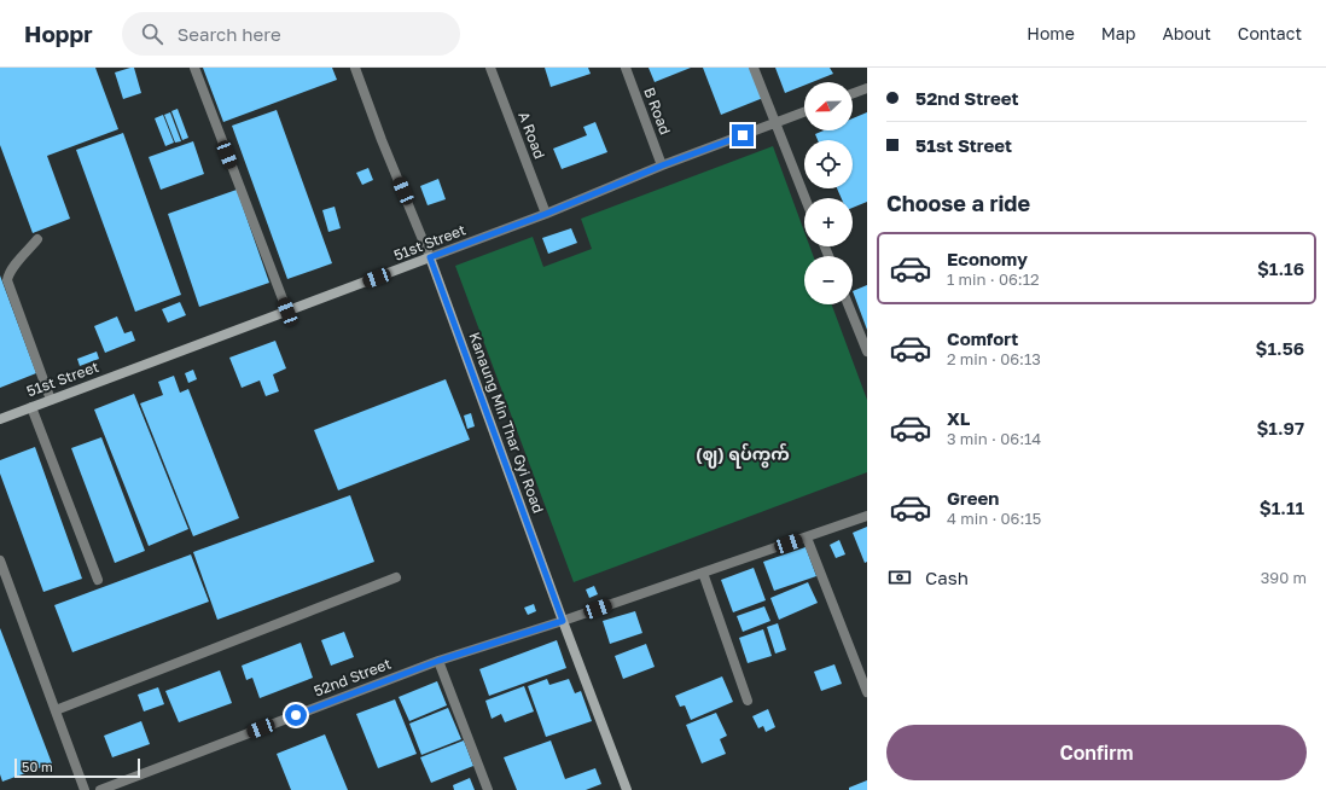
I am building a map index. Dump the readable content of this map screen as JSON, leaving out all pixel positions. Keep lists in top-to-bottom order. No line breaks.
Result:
{"streets":{"street":["B Road","A Road","51st Street","Kanaung Min Thar Gyi Road","52nd Street"]},"crossings":[["B Road","51st Street"],["A Road","51st Street"],["51st Street","Kanaung Min Thar Gyi Road"],["Kanaung Min Thar Gyi Road","52nd Street"]],"districts":["(ဈ) ရပ်ကွက်"],"scale_bar":"50 m","north":"left","page":{"header":"Hoppr","search":"Search here","nav":["Home","Map","About","Contact"],"banner":["52nd Street","51st Street"],"map_buttons":["+","−"],"heading":"Choose a ride","list":[{"name":"Economy","note":"1 min · 06:12","value":"$1.16"},{"name":"Comfort","note":"2 min · 06:13","value":"$1.56"},{"name":"XL","note":"3 min · 06:14","value":"$1.97"},{"name":"Green","note":"4 min · 06:15","value":"$1.11"}],"pay":["Cash","390 m"],"buttons":"Confirm","scale":"50 m"}}
